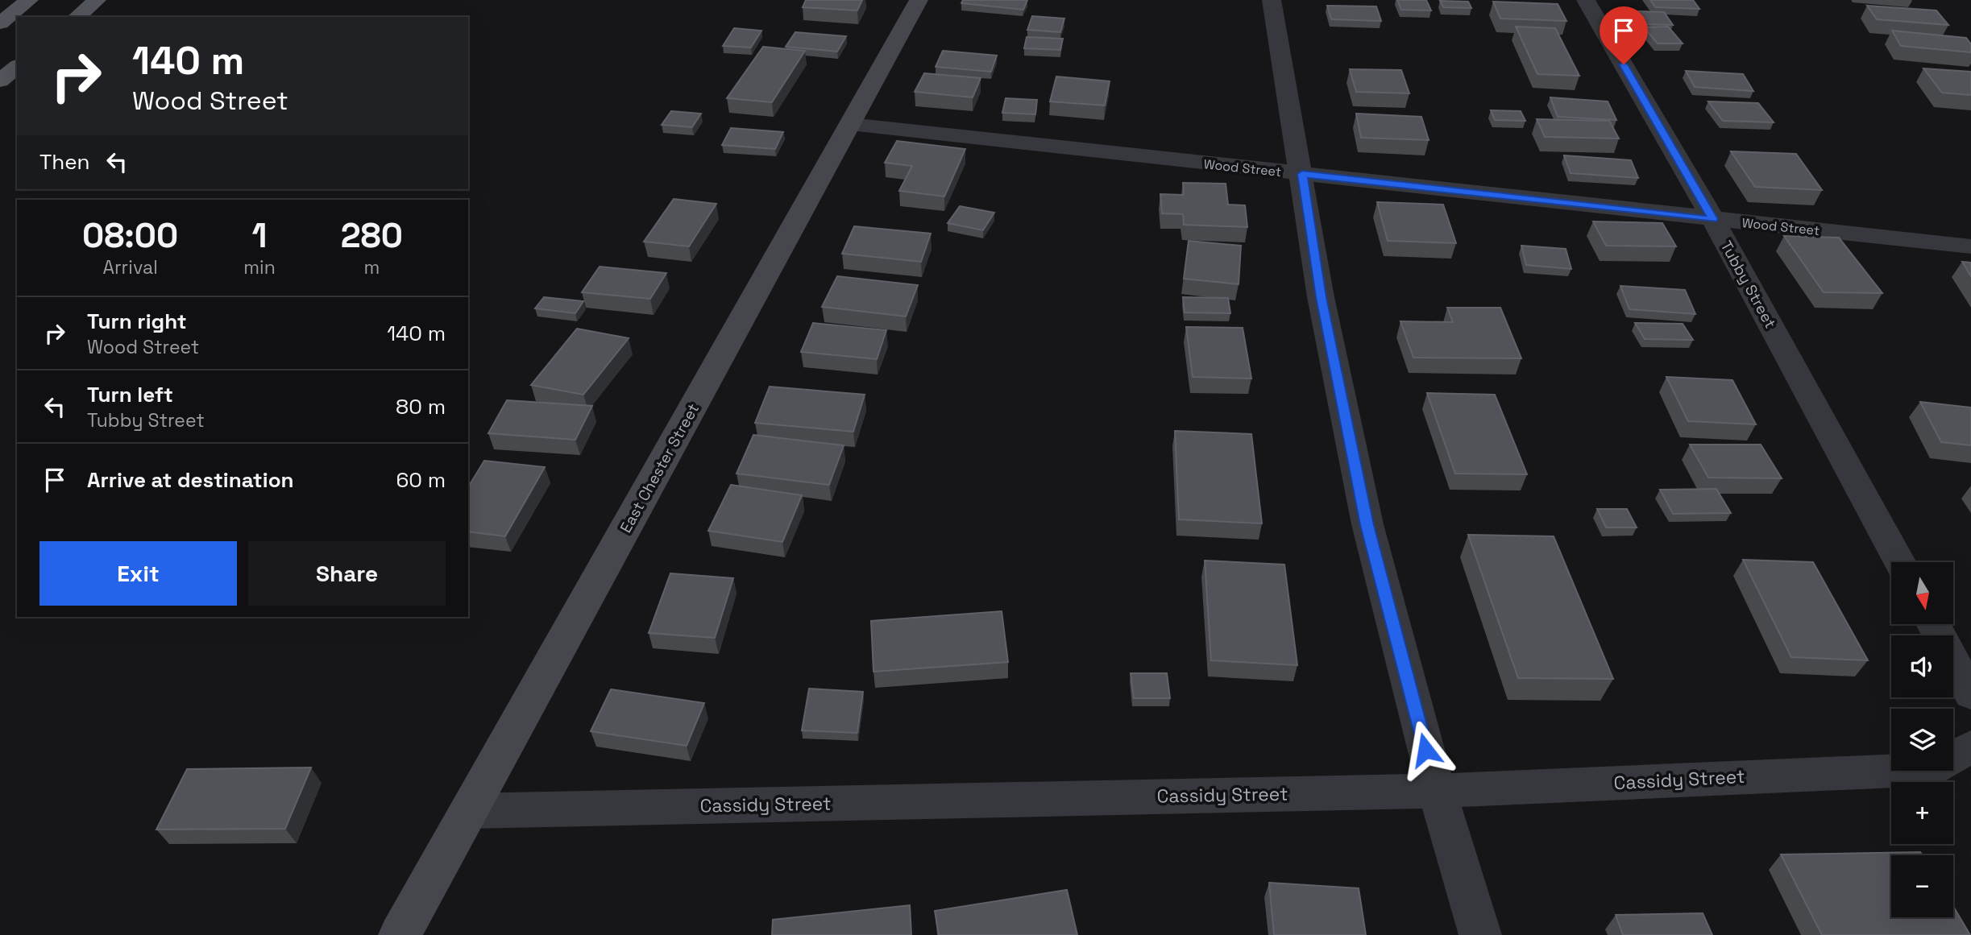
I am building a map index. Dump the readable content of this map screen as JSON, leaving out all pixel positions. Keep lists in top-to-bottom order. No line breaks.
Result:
{"streets":{"main road":["East Chester Street"],"street":["Wood Street","Tubby Street","Cassidy Street"]},"crossings":[["Wood Street","Tubby Street"],["Wood Street","East Chester Street"],["East Chester Street","Cassidy Street"]],"north":"bottom","page":{"turn":["140 m","Wood Street"],"then":"Then","eta":["08:00","Arrival","1","min","280","m"],"list":[{"name":"Turn right","note":"Wood Street","value":"140 m"},{"name":"Turn left","note":"Tubby Street","value":"80 m"},{"name":"Arrive at destination","value":"60 m"}],"buttons":["Exit","Share"],"map_buttons":["+","−"]}}
